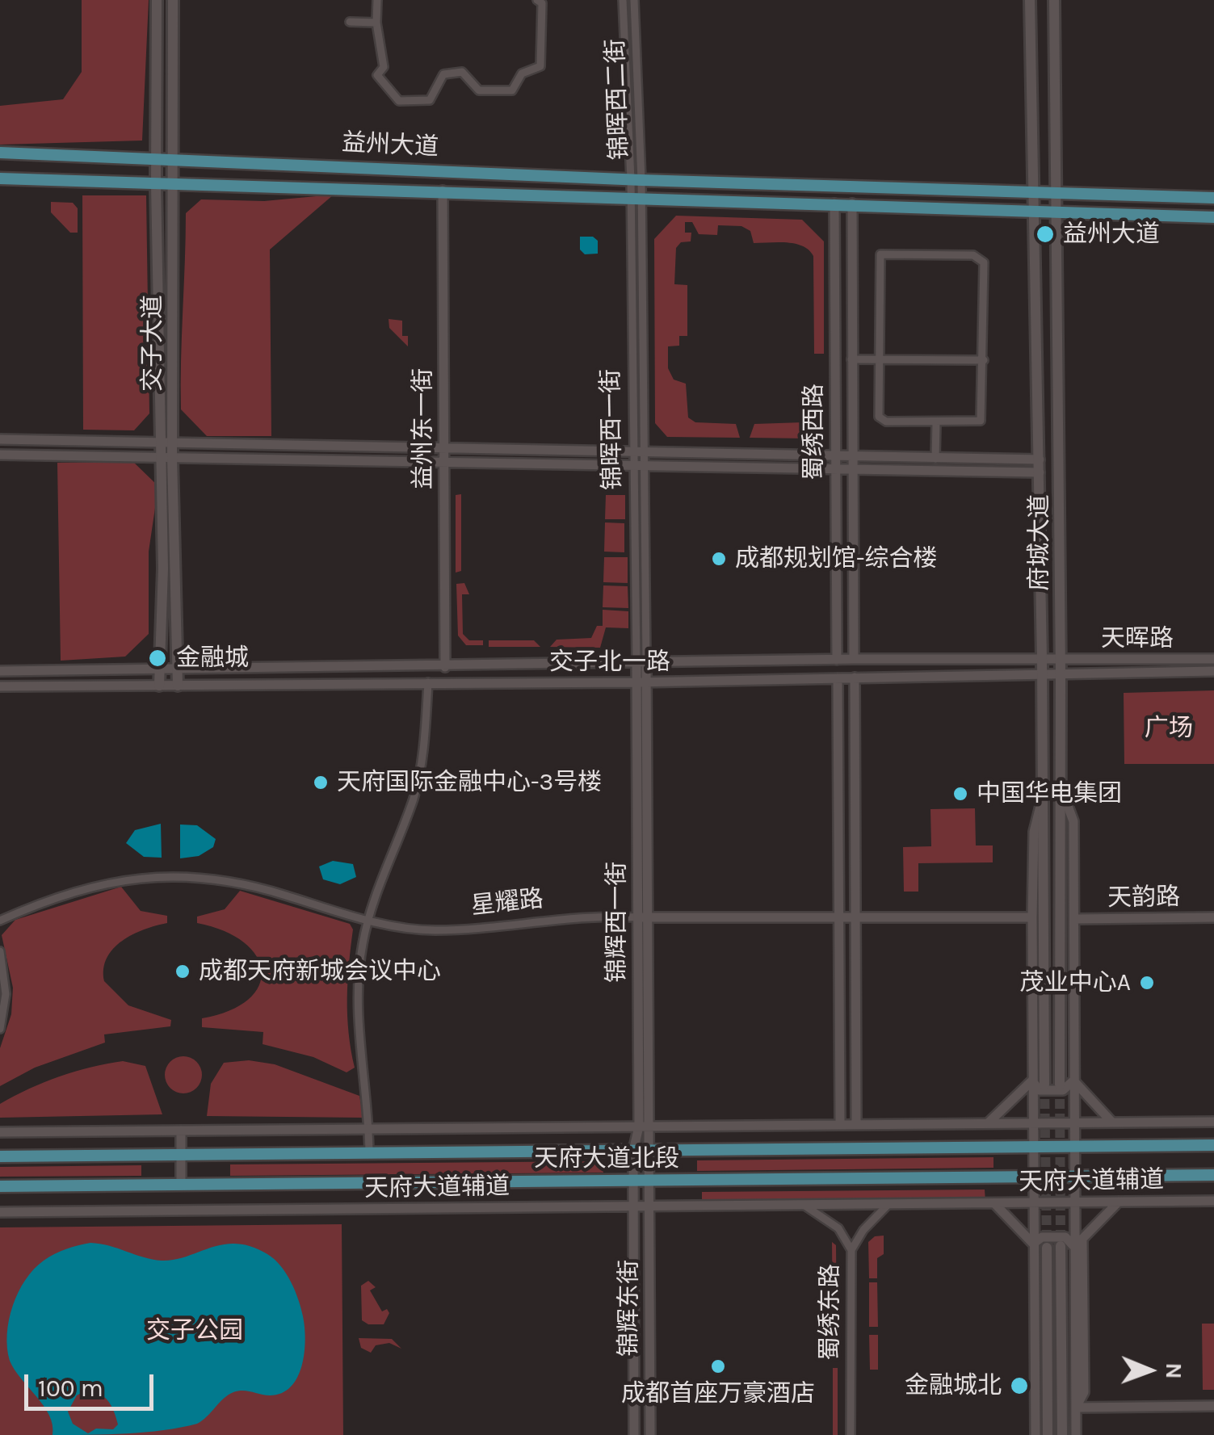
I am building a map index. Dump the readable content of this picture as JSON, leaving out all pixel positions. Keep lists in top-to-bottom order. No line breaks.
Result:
{"streets":{"main road":["益州大道","交子大道","府城大道","天府大道北段"],"street":["锦晖西二街","益州东一街","锦晖西一街","蜀绣西路","天晖路","交子北一路","天韵路","星耀路","锦辉西一街","天府大道辅道","锦辉东街","蜀绣东路"]},"crossings":[["锦晖西二街","益州大道"],["锦晖西二街","锦晖西一街"],["益州大道","交子大道"],["益州大道","益州东一街"],["益州大道","锦晖西一街"],["益州大道","蜀绣西路"],["益州大道","府城大道"],["交子大道","交子北一路"],["益州东一街","交子北一路"],["锦晖西一街","交子北一路"],["锦晖西一街","锦辉西一街"],["蜀绣西路","交子北一路"],["府城大道","天晖路"],["府城大道","交子北一路"],["天晖路","交子北一路"],["交子北一路","锦辉西一街"],["星耀路","锦辉西一街"],["锦辉西一街","天府大道北段"],["锦辉西一街","锦辉东街"],["天府大道北段","锦辉东街"],["天府大道辅道","锦辉东街"],["天府大道辅道","蜀绣东路"]],"parks":["广场","交子公园"],"places":["益州大道","成都规划馆-综合楼","金融城","天府国际金融中心-3号楼","中国华电集团","成都天府新城会议中心","茂业中心A","成都首座万豪酒店","金融城北"],"scale_bar":"100 m","north":"right"}
